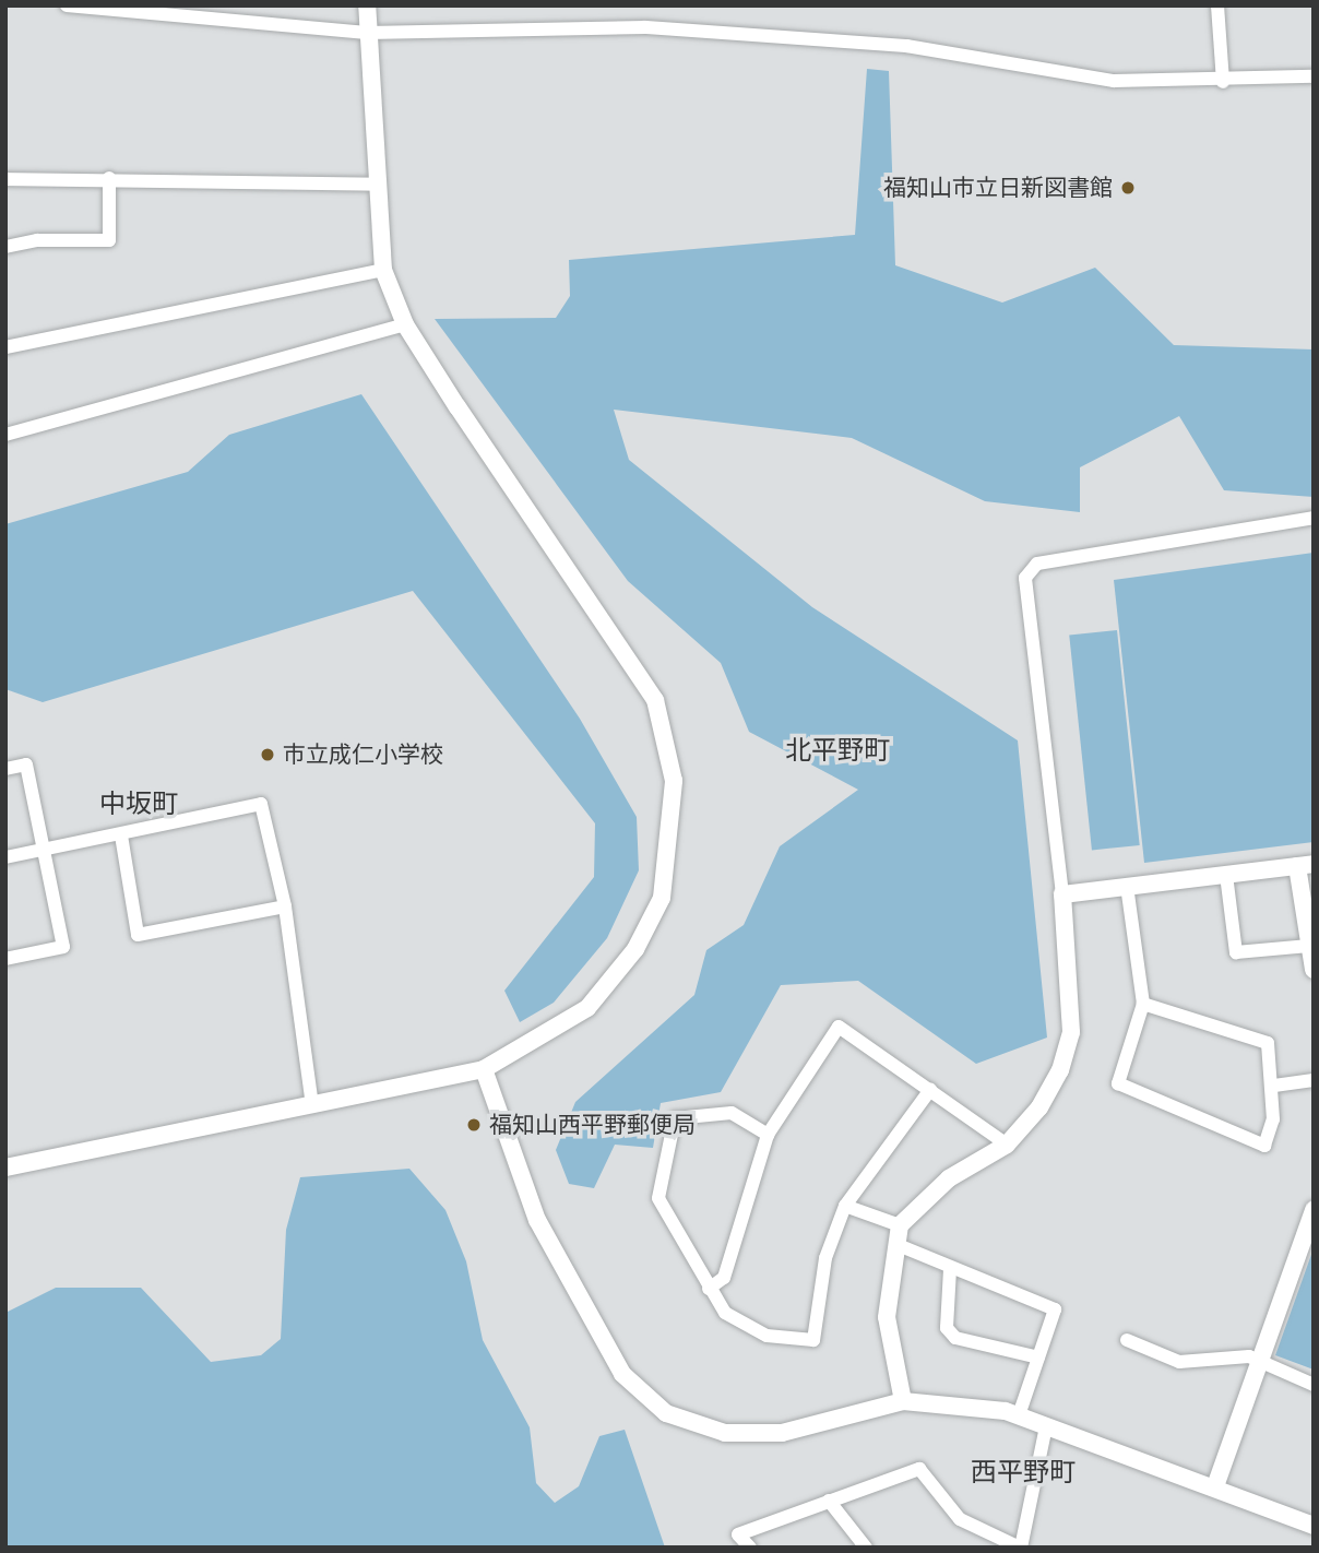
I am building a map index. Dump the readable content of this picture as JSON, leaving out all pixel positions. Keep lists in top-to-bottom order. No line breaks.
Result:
{"districts":["北平野町","中坂町","西平野町"],"places":["福知山市立日新図書館","市立成仁小学校","福知山西平野郵便局"]}
